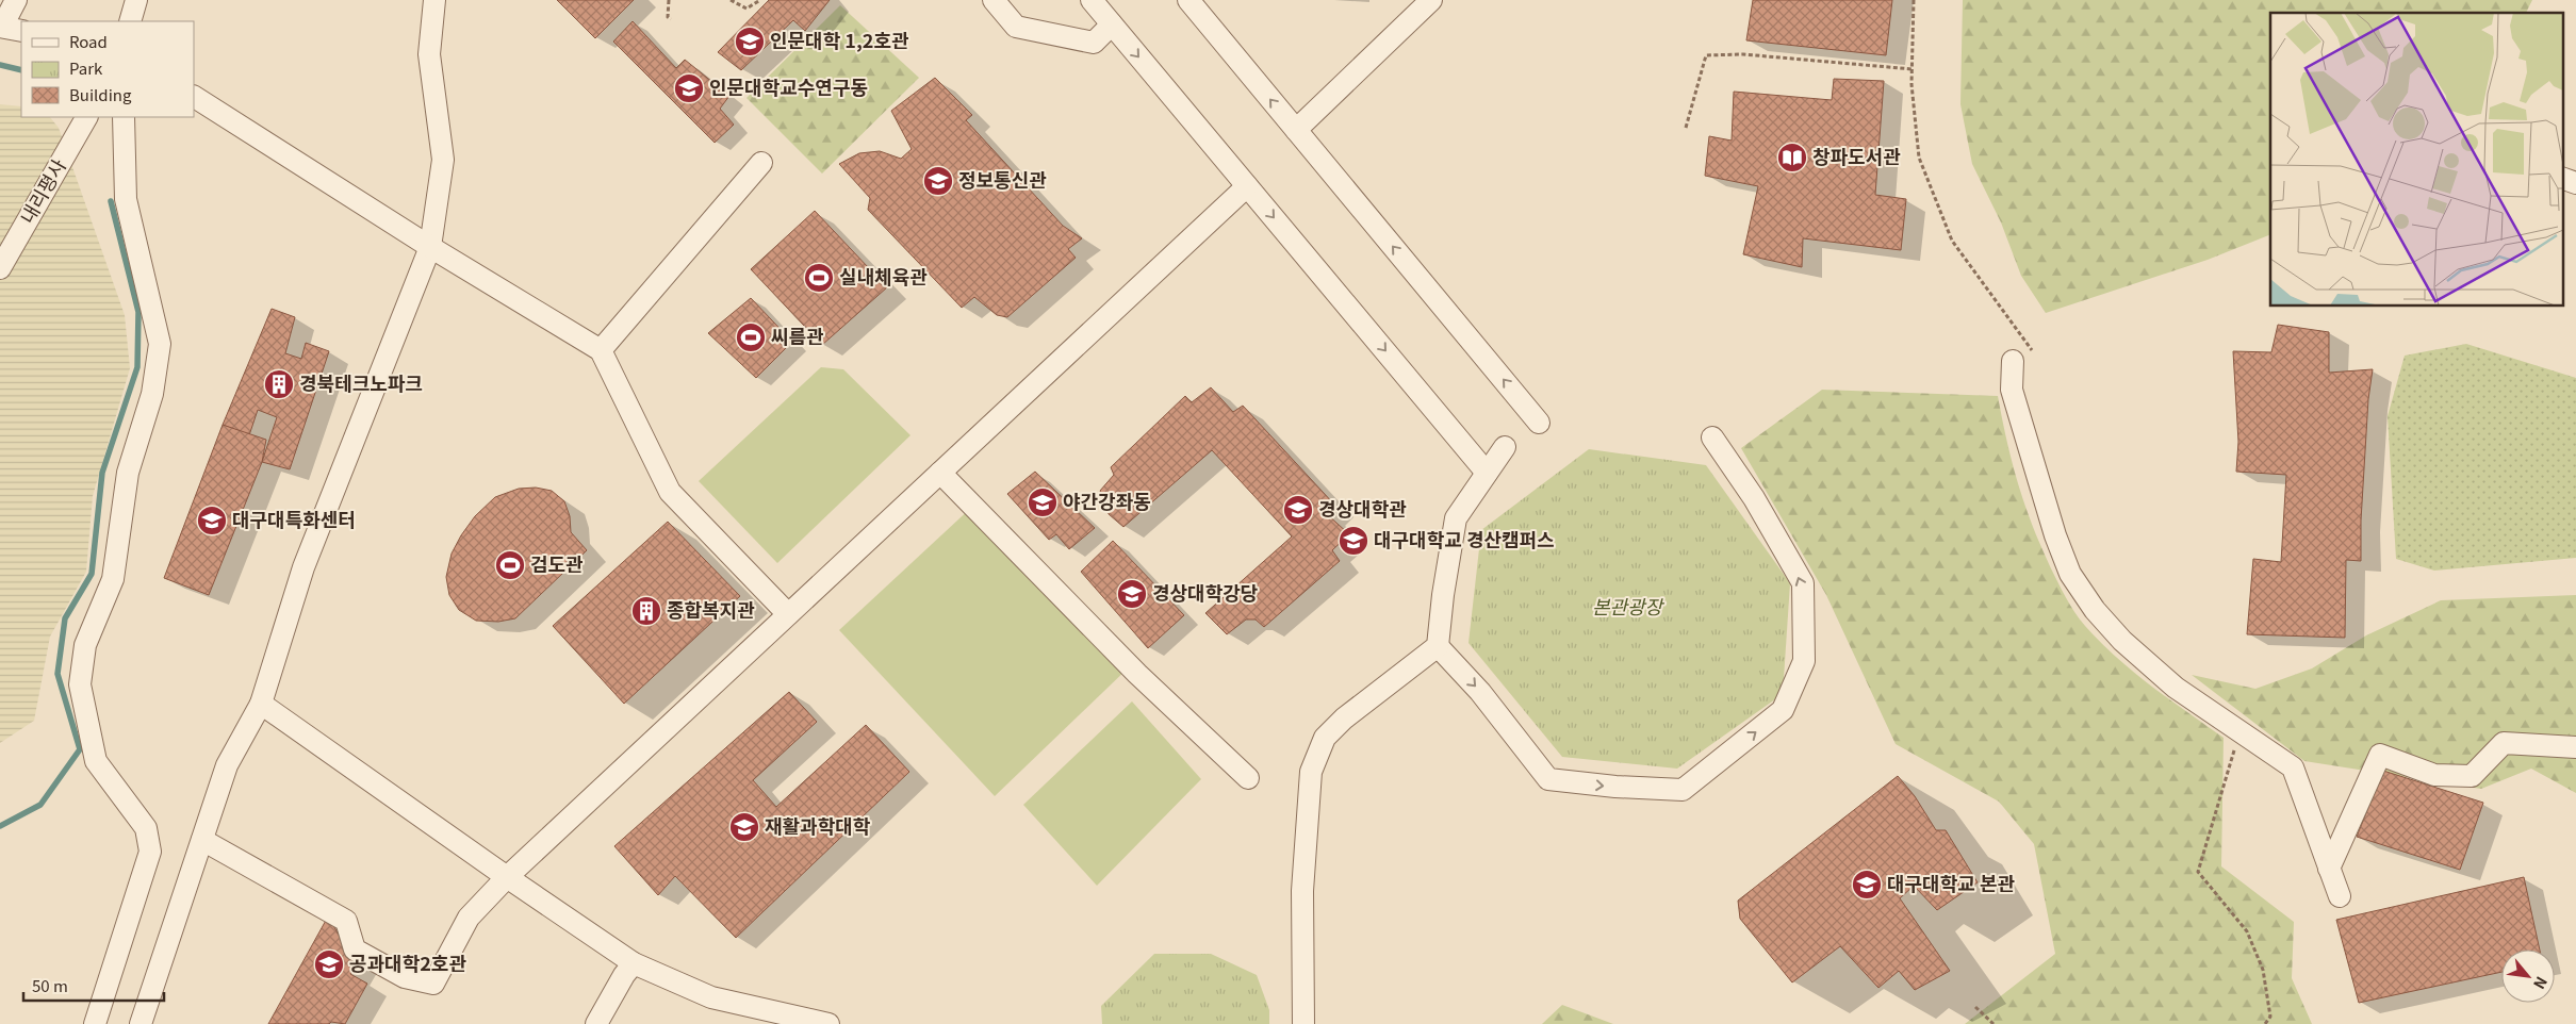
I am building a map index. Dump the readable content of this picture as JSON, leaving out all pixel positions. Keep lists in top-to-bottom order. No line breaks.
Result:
{"streets":{"street":["내리평사"]},"parks":["본관광장"],"places":{"school or university":["인문대학 1,2호관","인문대학교수연구동","정보통신관","야간강좌동","경상대학관","대구대특화센터","대구대학교 경산캠퍼스","경상대학강당","재활과학대학","대구대학교 본관","공과대학2호관"],"library":["창파도서관"],"sports":["실내체육관","씨름관","검도관"],"building":["경북테크노파크","종합복지관"]},"legend":["Road","Park","Building"],"scale_bar":"50 m","north":"bottom right"}
